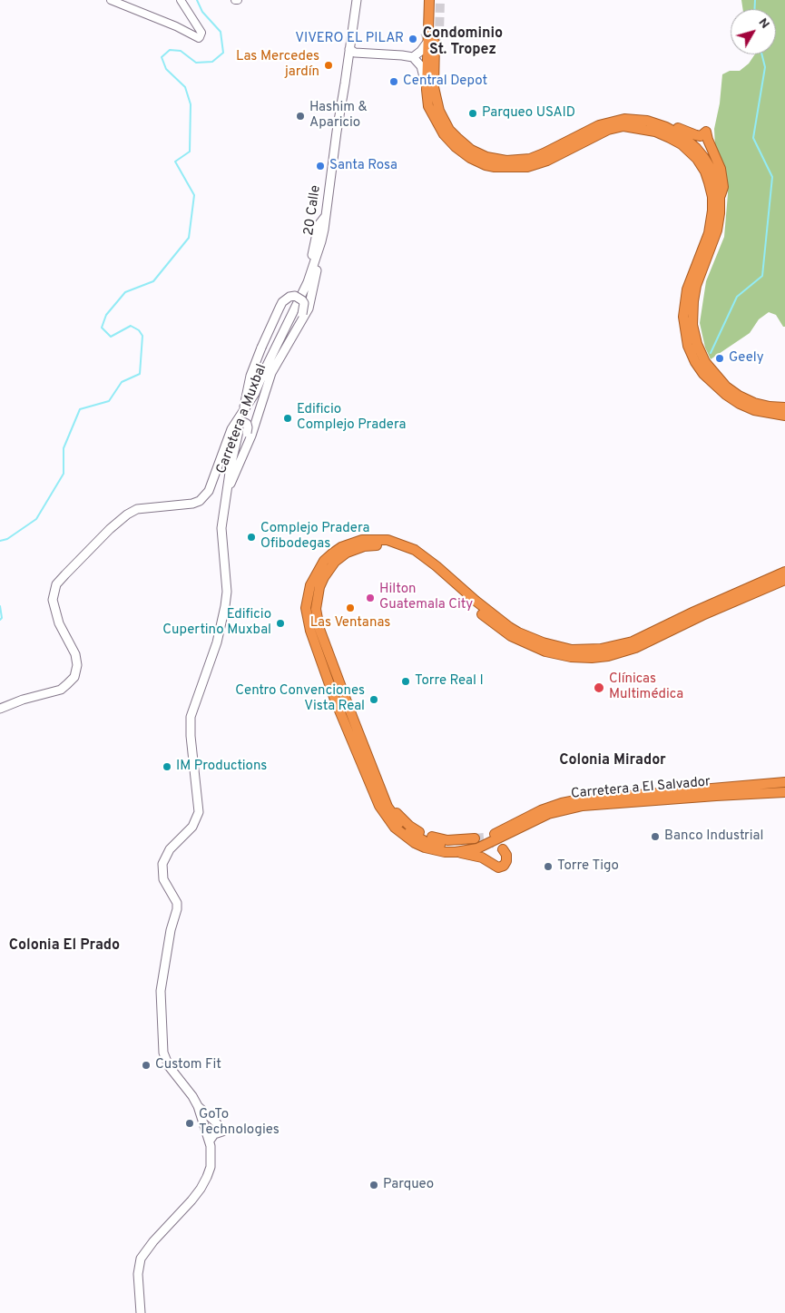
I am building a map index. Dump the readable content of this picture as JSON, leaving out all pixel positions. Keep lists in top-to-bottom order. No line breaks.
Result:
{"streets":{"highway":["Carretera a El Salvador"],"main road":["20 Calle","Carretera a Muxbal"]},"crossings":[["20 Calle","Carretera a Muxbal"]],"districts":["Condominio St. Tropez","Colonia Mirador","Colonia El Prado"],"places":["VIVERO EL PILAR","Las Mercedes jardín","Central Depot","Parqueo USAID","Hashim & Aparicio","Santa Rosa","Geely","Edificio Complejo Pradera","Complejo Pradera Ofibodegas","Hilton Guatemala City","Las Ventanas","Edificio Cupertino Muxbal","Torre Real I","Clínicas Multimédica","Centro Convenciones Vista Real","IM Productions","Banco Industrial","Torre Tigo","Custom Fit","GoTo Technologies","Parqueo"],"north":"top right"}
